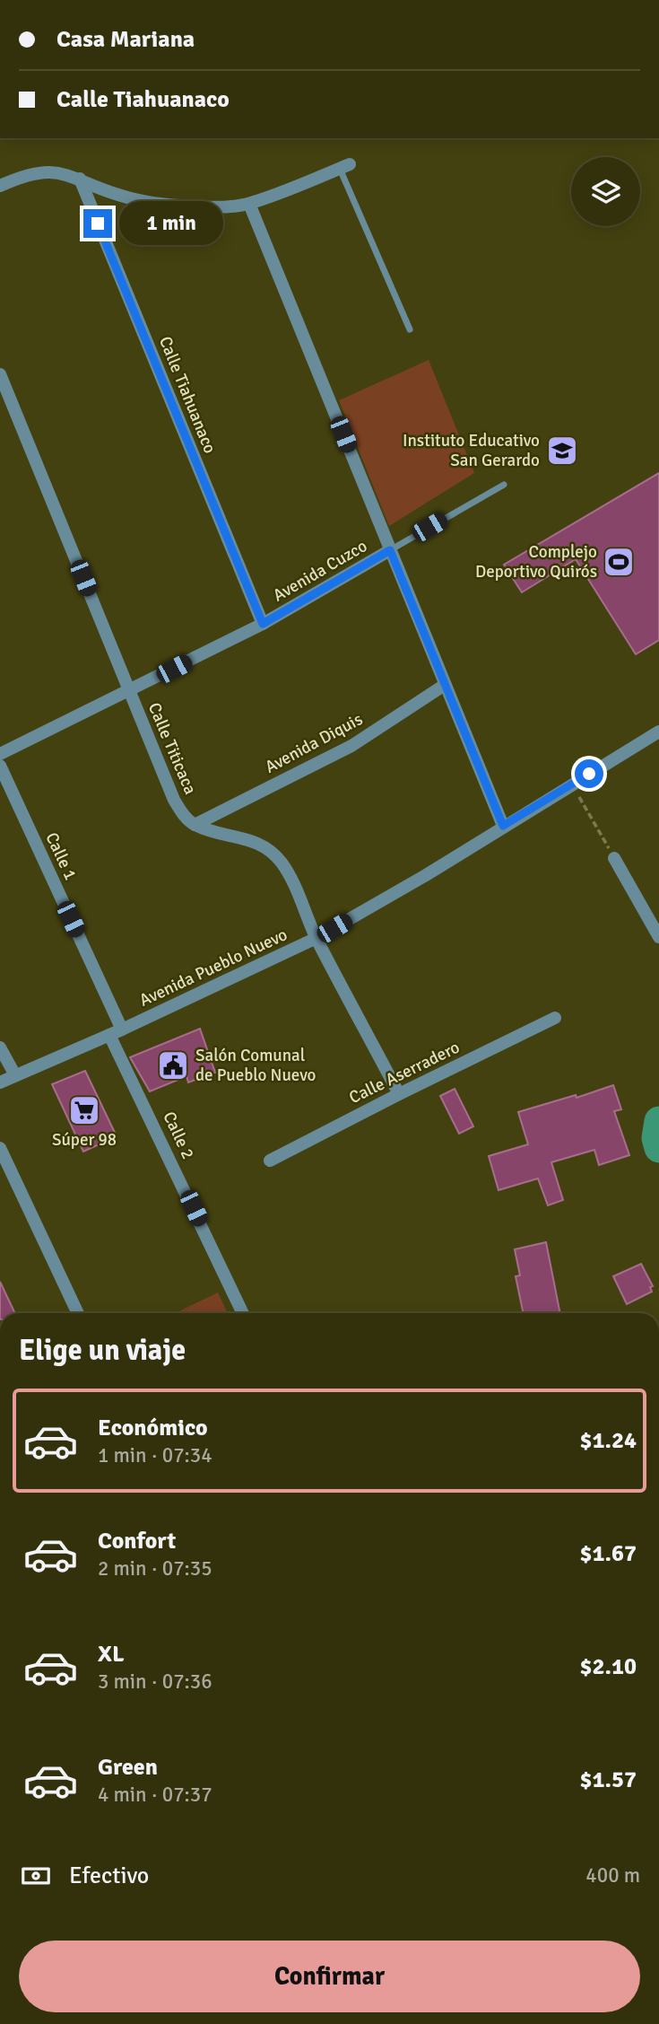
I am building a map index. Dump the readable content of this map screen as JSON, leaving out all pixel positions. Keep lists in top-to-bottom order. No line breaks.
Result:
{"streets":{"street":["Calle Tiahuanaco","Avenida Cuzco","Avenida Diquis","Calle Titicaca","Calle 1","Avenida Pueblo Nuevo","Calle Aserradero","Calle 2"]},"crossings":[["Calle Tiahuanaco","Avenida Cuzco"],["Avenida Cuzco","Calle Titicaca"],["Avenida Diquis","Calle Titicaca"],["Calle 1","Avenida Pueblo Nuevo"],["Calle 1","Calle 2"],["Avenida Pueblo Nuevo","Calle 2"]],"places":{"school or university":["Instituto Educativo San Gerardo"],"sports":["Complejo Deportivo Quirós"],"public building":["Salón Comunal de Pueblo Nuevo"],"supermarket":["Súper 98"]},"page":{"banner":["Casa Mariana","Calle Tiahuanaco"],"bubble":"1 min","heading":"Elige un viaje","list":[{"name":"Económico","note":"1 min · 07:34","value":"$1.24"},{"name":"Confort","note":"2 min · 07:35","value":"$1.67"},{"name":"XL","note":"3 min · 07:36","value":"$2.10"},{"name":"Green","note":"4 min · 07:37","value":"$1.57"}],"pay":["Efectivo","400 m"],"buttons":"Confirmar"}}
